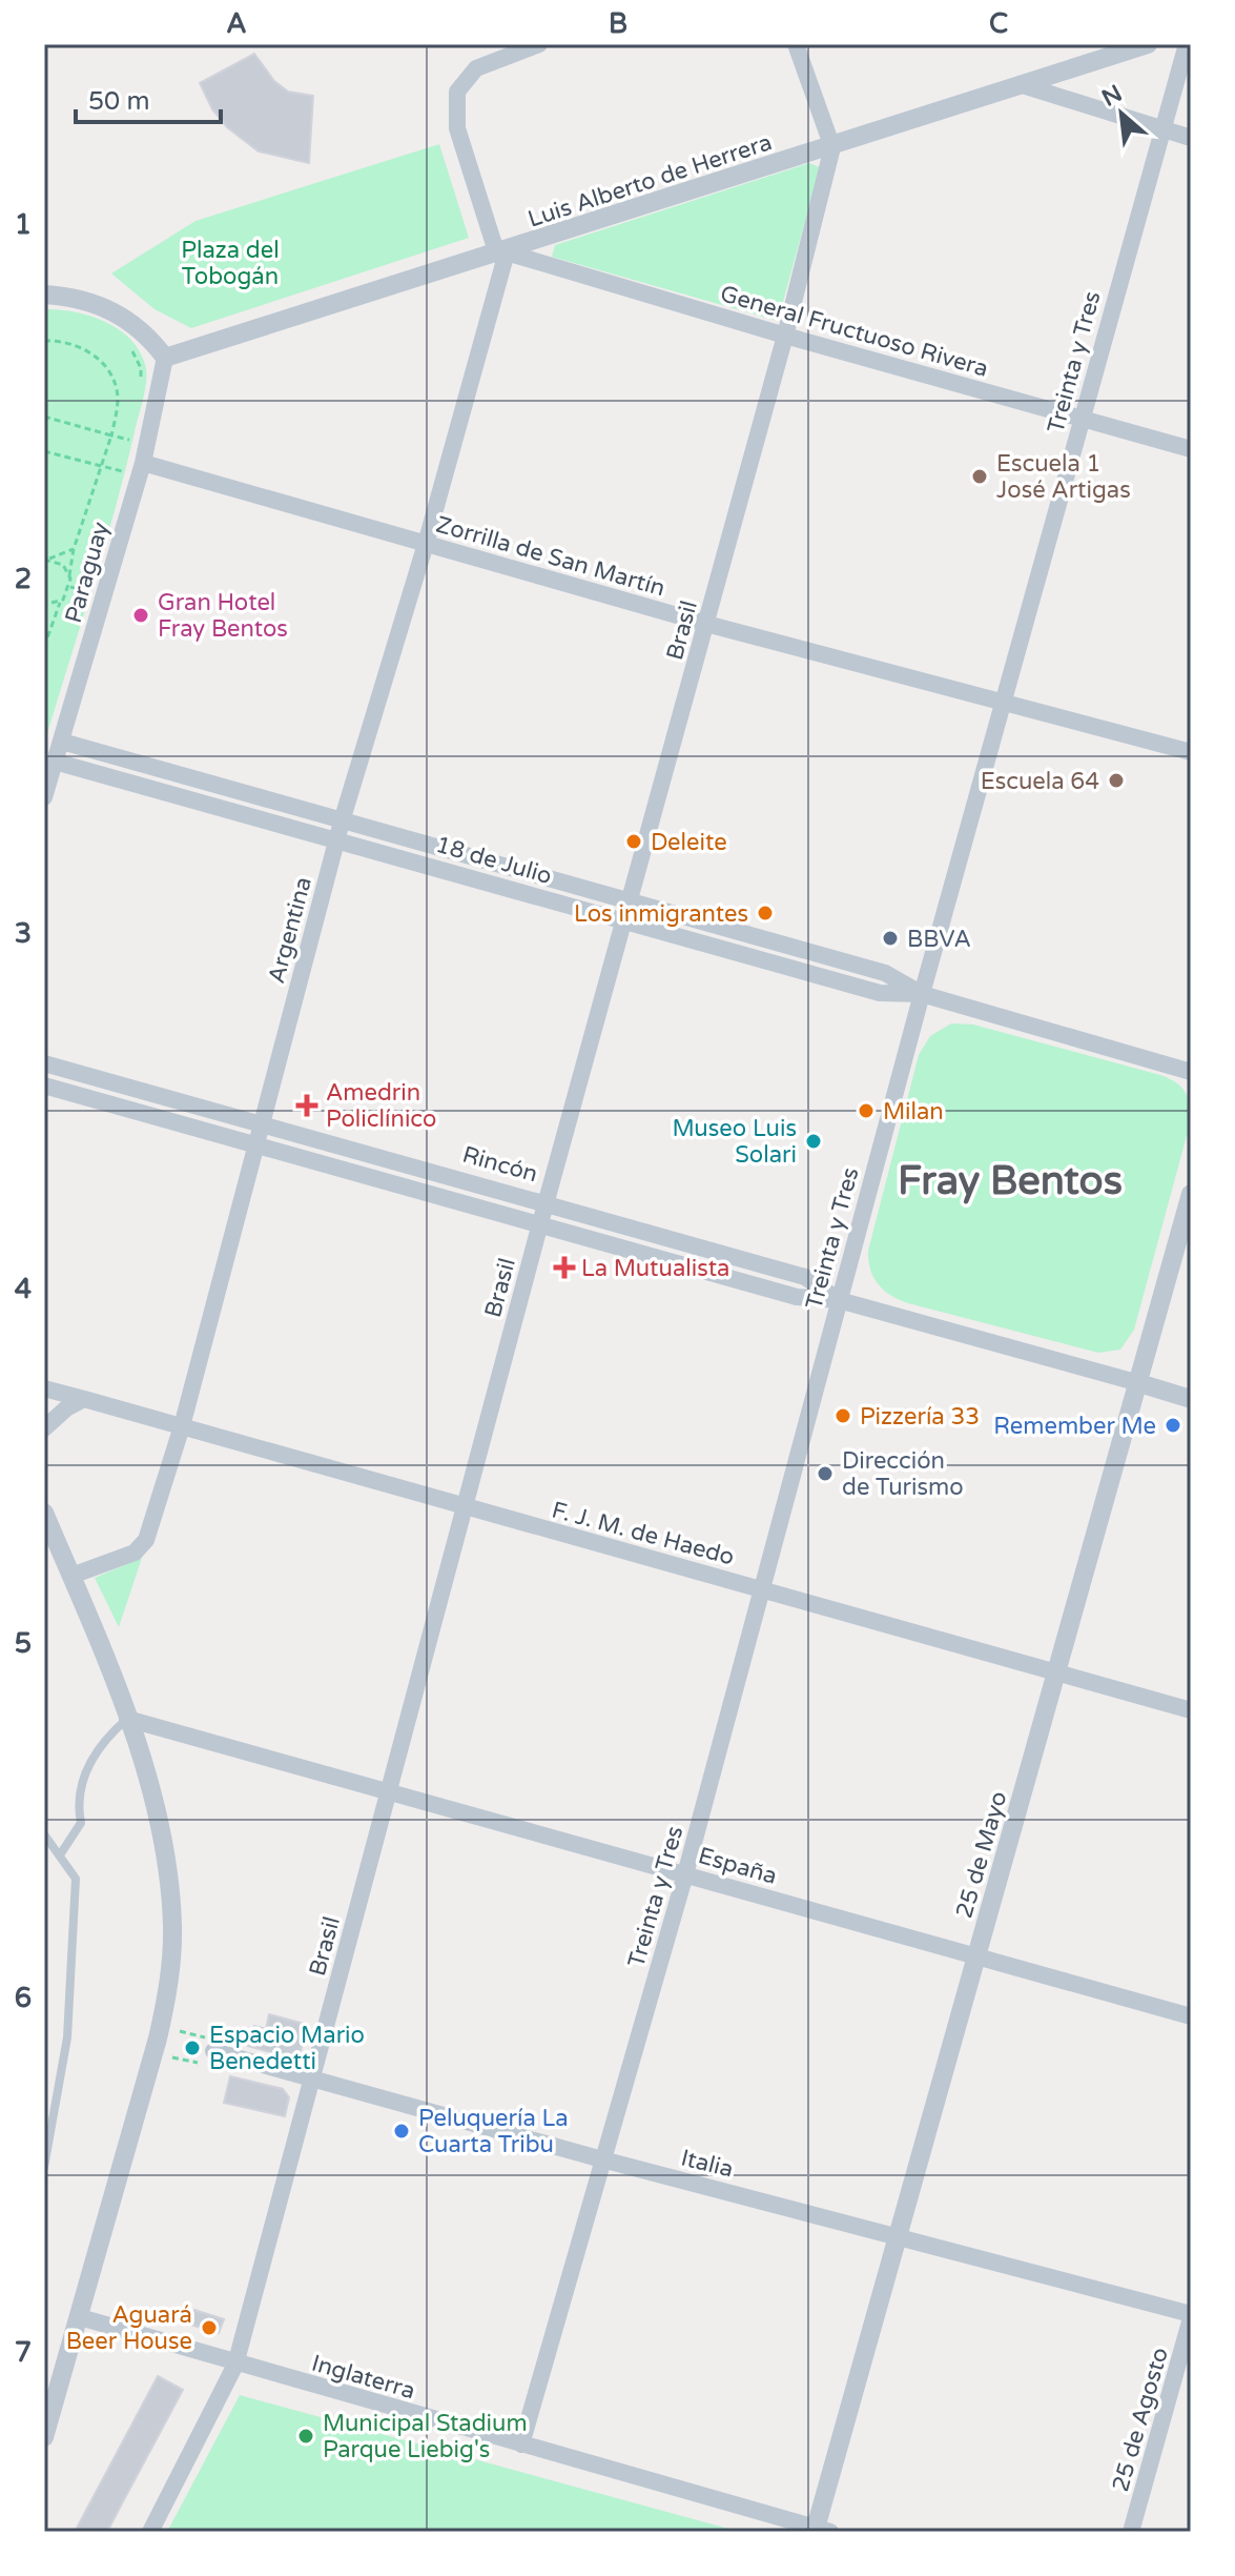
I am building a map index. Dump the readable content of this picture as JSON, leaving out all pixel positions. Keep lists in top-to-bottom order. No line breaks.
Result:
{"streets":{"street":["Luis Alberto de Herrera","General Fructuoso Rivera","Treinta y Tres","Zorrilla de San Martín","Paraguay","Brasil","18 de Julio","Argentina","Rincón","F. J. M. de Haedo","25 de Mayo","España","Italia","Inglaterra","25 de Agosto"]},"crossings":[["Luis Alberto de Herrera","General Fructuoso Rivera"],["Luis Alberto de Herrera","Paraguay"],["Luis Alberto de Herrera","Brasil"],["Luis Alberto de Herrera","Argentina"],["General Fructuoso Rivera","Treinta y Tres"],["General Fructuoso Rivera","Brasil"],["General Fructuoso Rivera","Argentina"],["Treinta y Tres","Zorrilla de San Martín"],["Treinta y Tres","18 de Julio"],["Treinta y Tres","Rincón"],["Treinta y Tres","F. J. M. de Haedo"],["Treinta y Tres","España"],["Treinta y Tres","Italia"],["Treinta y Tres","Inglaterra"],["Zorrilla de San Martín","Paraguay"],["Zorrilla de San Martín","Brasil"],["Zorrilla de San Martín","Argentina"],["Paraguay","18 de Julio"],["Brasil","18 de Julio"],["Brasil","Rincón"],["Brasil","F. J. M. de Haedo"],["Brasil","España"],["Brasil","Italia"],["Brasil","Inglaterra"],["18 de Julio","Argentina"],["Argentina","Rincón"],["Argentina","F. J. M. de Haedo"],["Rincón","25 de Mayo"],["F. J. M. de Haedo","25 de Mayo"],["25 de Mayo","España"],["25 de Mayo","Italia"],["25 de Mayo","Inglaterra"],["Italia","25 de Agosto"]],"districts":["Fray Bentos"],"parks":["Plaza del Tobogán"],"places":{"other":["Escuela 1 José Artigas","Gran Hotel Fray Bentos","Escuela 64","Deleite","Los inmigrantes","BBVA","Milan","Museo Luis Solari","Pizzería 33","Remember Me","Dirección de Turismo","Espacio Mario Benedetti","Peluquería La Cuarta Tribu","Aguará Beer House","Municipal Stadium Parque Liebig's"],"health":["Amedrin Policlínico","La Mutualista"]},"scale_bar":"50 m","north":"top left","grid":{"columns":["A","B","C"],"rows":["1","2","3","4","5","6","7"]}}
